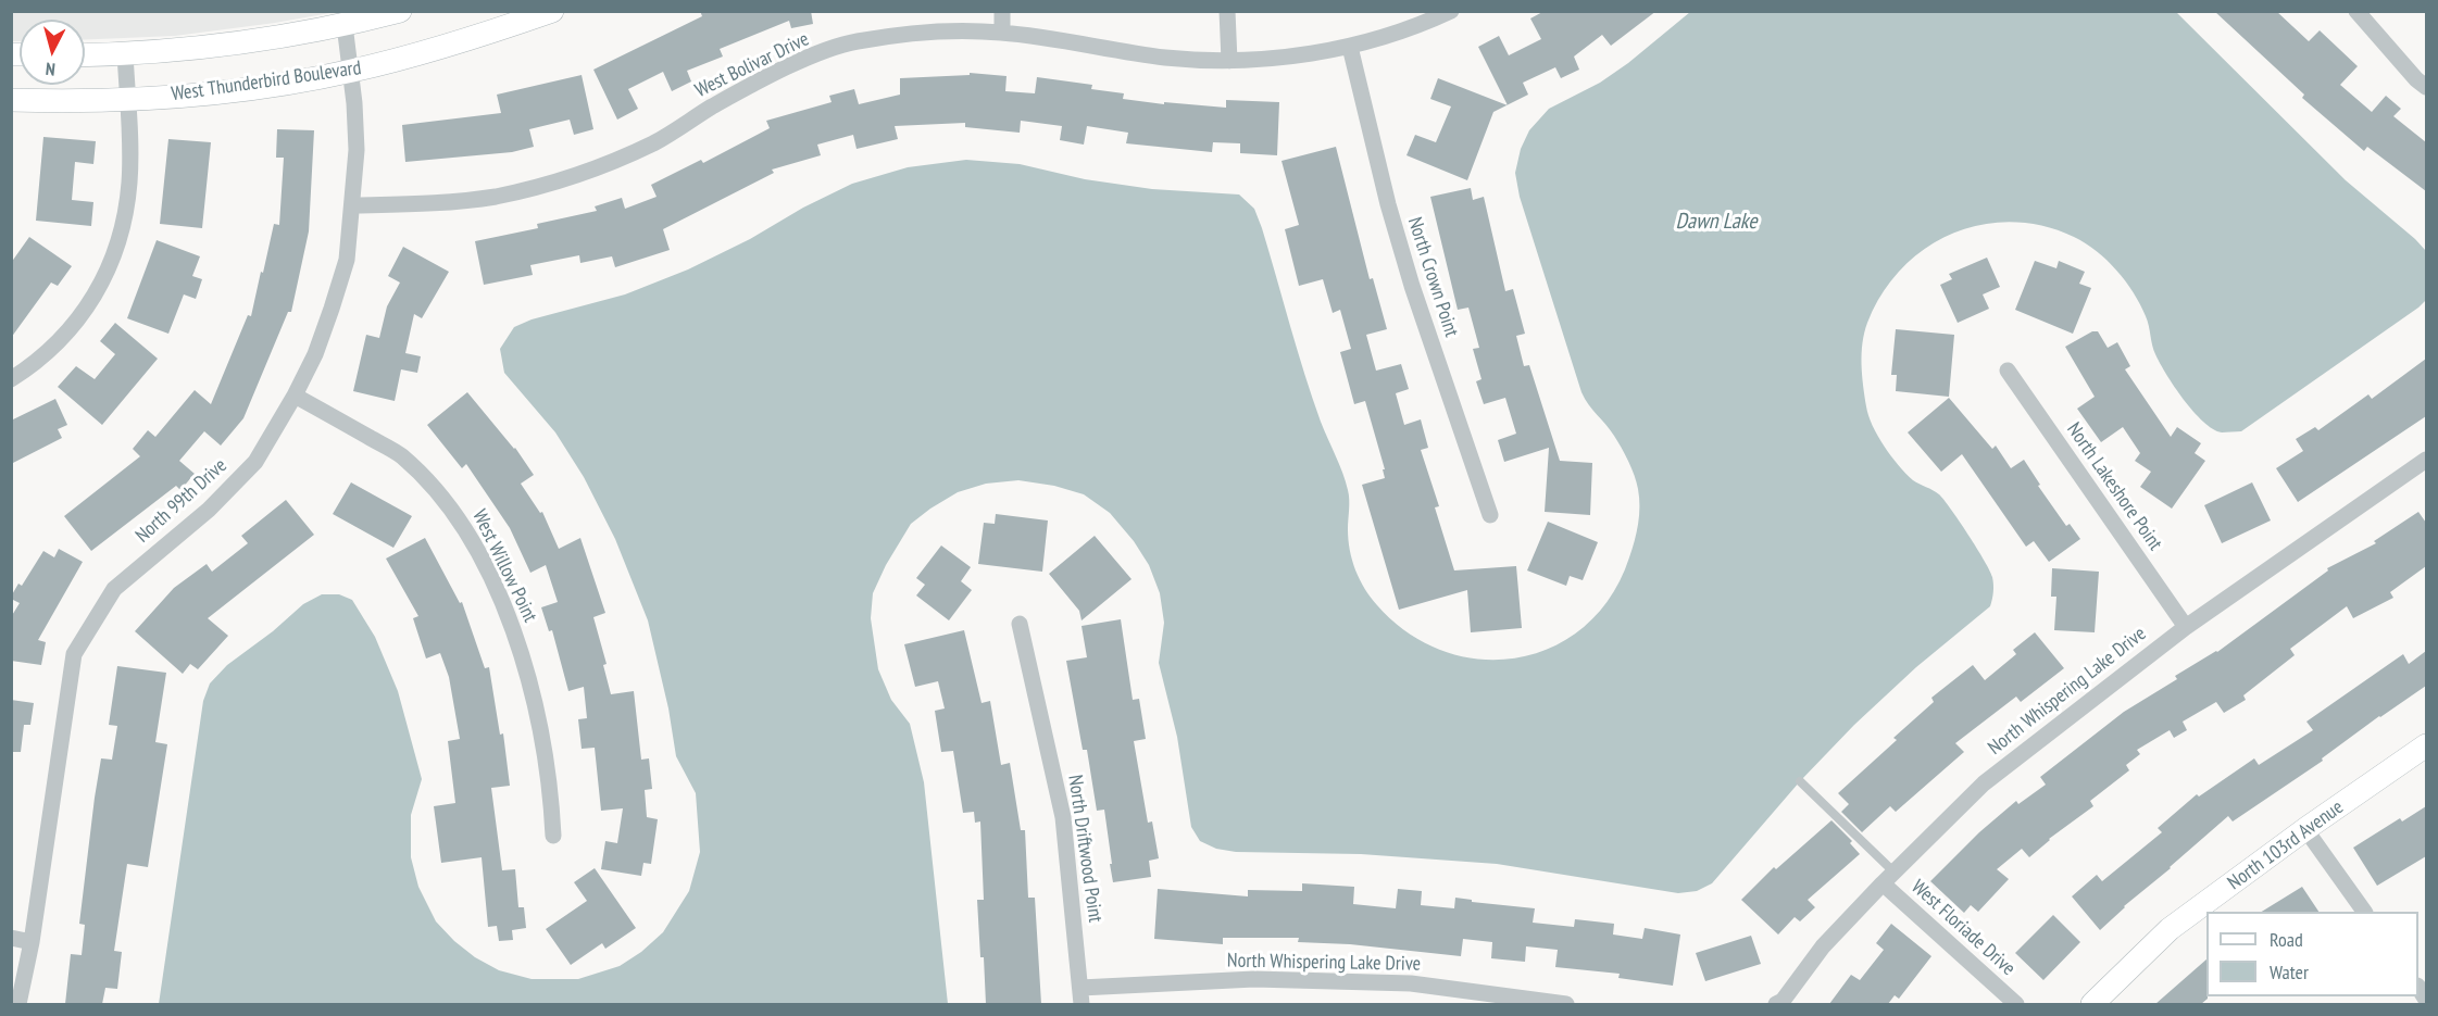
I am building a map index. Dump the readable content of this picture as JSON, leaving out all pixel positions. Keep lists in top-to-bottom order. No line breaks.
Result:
{"streets":{"street":["West Bolivar Drive","West Thunderbird Boulevard","North Crown Point","North Lakeshore Point","North 99th Drive","West Willow Point","North Whispering Lake Drive","North 103rd Avenue","North Driftwood Point","West Floriade Drive"]},"crossings":[["West Bolivar Drive","North Crown Point"],["West Bolivar Drive","North 99th Drive"],["West Thunderbird Boulevard","North 99th Drive"],["North Lakeshore Point","North Whispering Lake Drive"],["North 99th Drive","West Willow Point"],["North Whispering Lake Drive","North Driftwood Point"],["North Whispering Lake Drive","West Floriade Drive"]],"water":["Dawn Lake"],"legend":["Road","Water"],"north":"bottom"}
